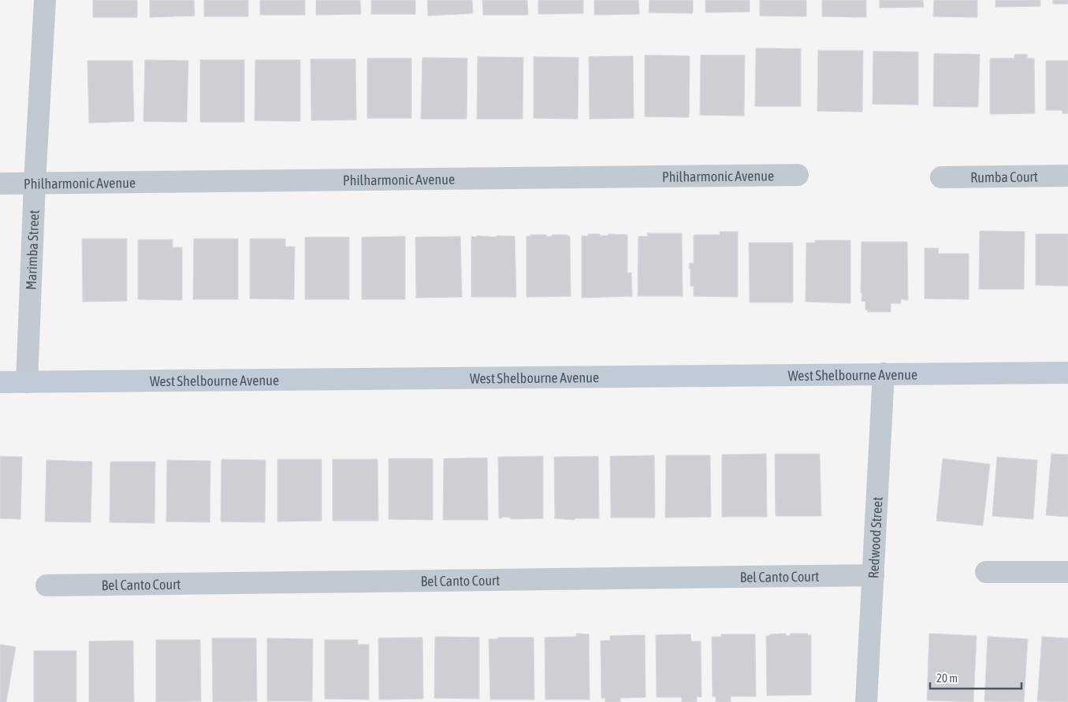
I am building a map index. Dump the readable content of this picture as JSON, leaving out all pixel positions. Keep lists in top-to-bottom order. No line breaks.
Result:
{"streets":{"street":["Philharmonic Avenue","Rumba Court","Marimba Street","West Shelbourne Avenue","Redwood Street","Bel Canto Court"]},"crossings":[["Philharmonic Avenue","Marimba Street"],["Marimba Street","West Shelbourne Avenue"],["West Shelbourne Avenue","Redwood Street"],["Redwood Street","Bel Canto Court"]],"scale_bar":"20 m"}
